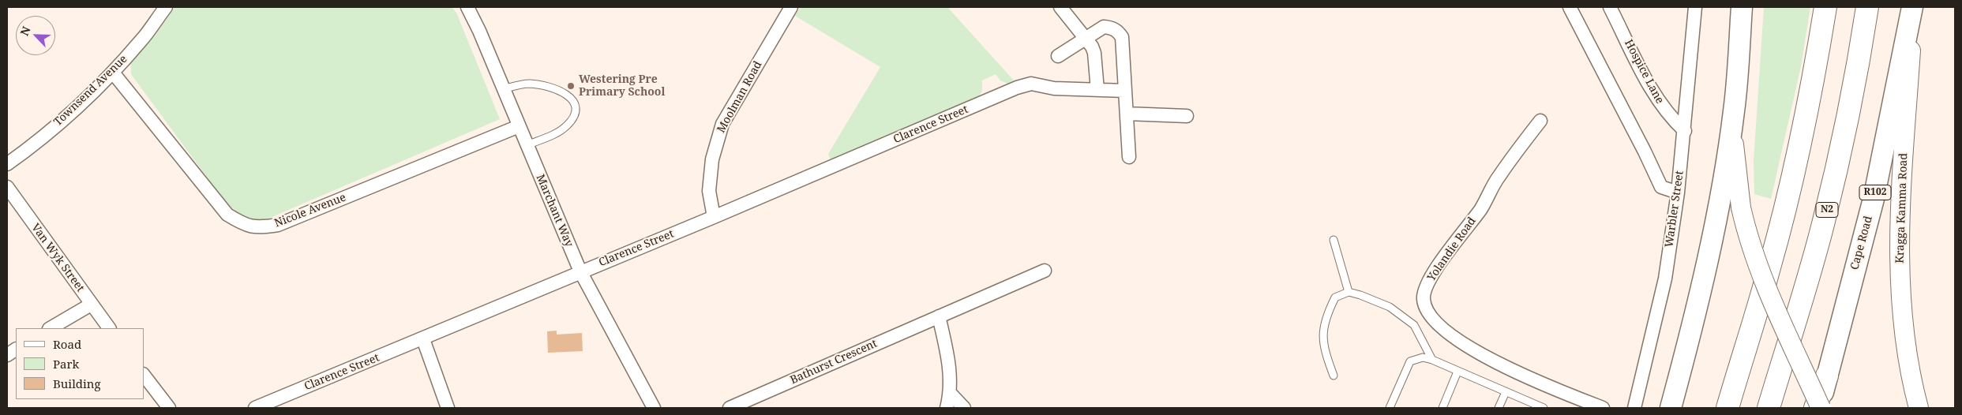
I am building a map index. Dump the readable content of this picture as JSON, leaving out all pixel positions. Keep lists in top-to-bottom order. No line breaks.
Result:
{"streets":{"highway":["N2"],"main road":["R102","Kragga Kamma Road","Cape Road"],"street":["Hospice Lane","Townsend Avenue","Moolman Road","Clarence Street","Warbler Street","Nicole Avenue","Marchant Way","Yolandie Road","Van Wyk Street","Bathurst Crescent"]},"crossings":[["Hospice Lane","Warbler Street"],["Townsend Avenue","Nicole Avenue"],["Moolman Road","Clarence Street"],["Clarence Street","Marchant Way"],["Kragga Kamma Road","Cape Road"],["Nicole Avenue","Marchant Way"]],"places":["Westering Pre Primary School"],"legend":["Road","Park","Building"],"north":"top left"}
